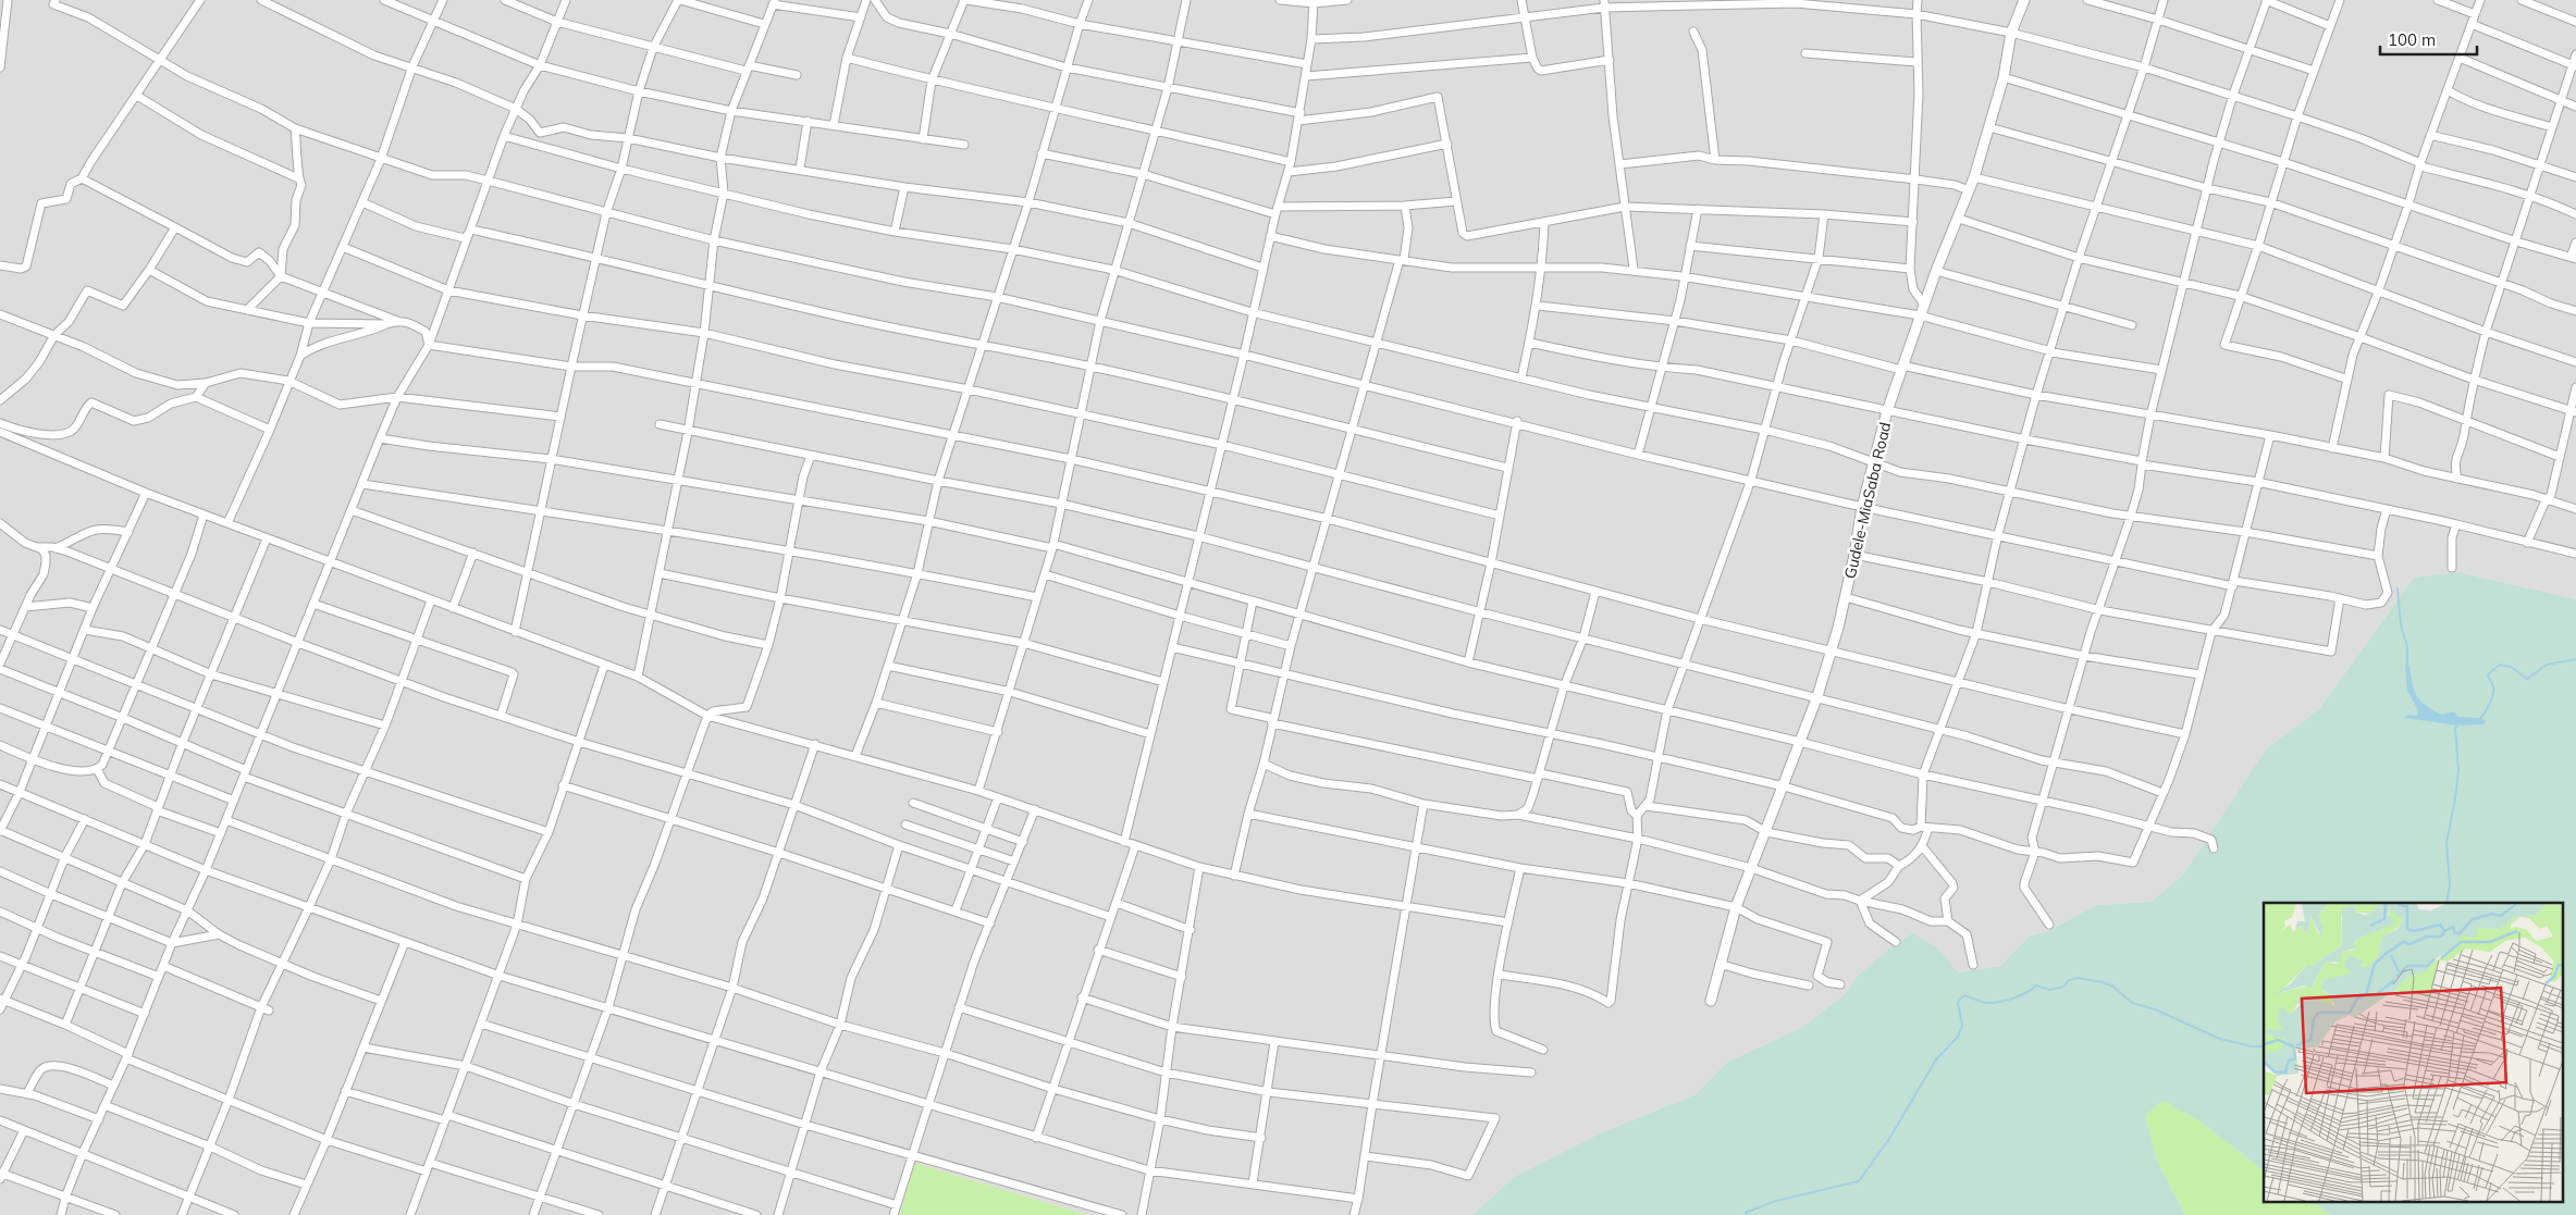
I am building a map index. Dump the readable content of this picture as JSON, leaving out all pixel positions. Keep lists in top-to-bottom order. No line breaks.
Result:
{"streets":{"street":["Gudele-MiaSaba Road"]},"scale_bar":"100 m"}
